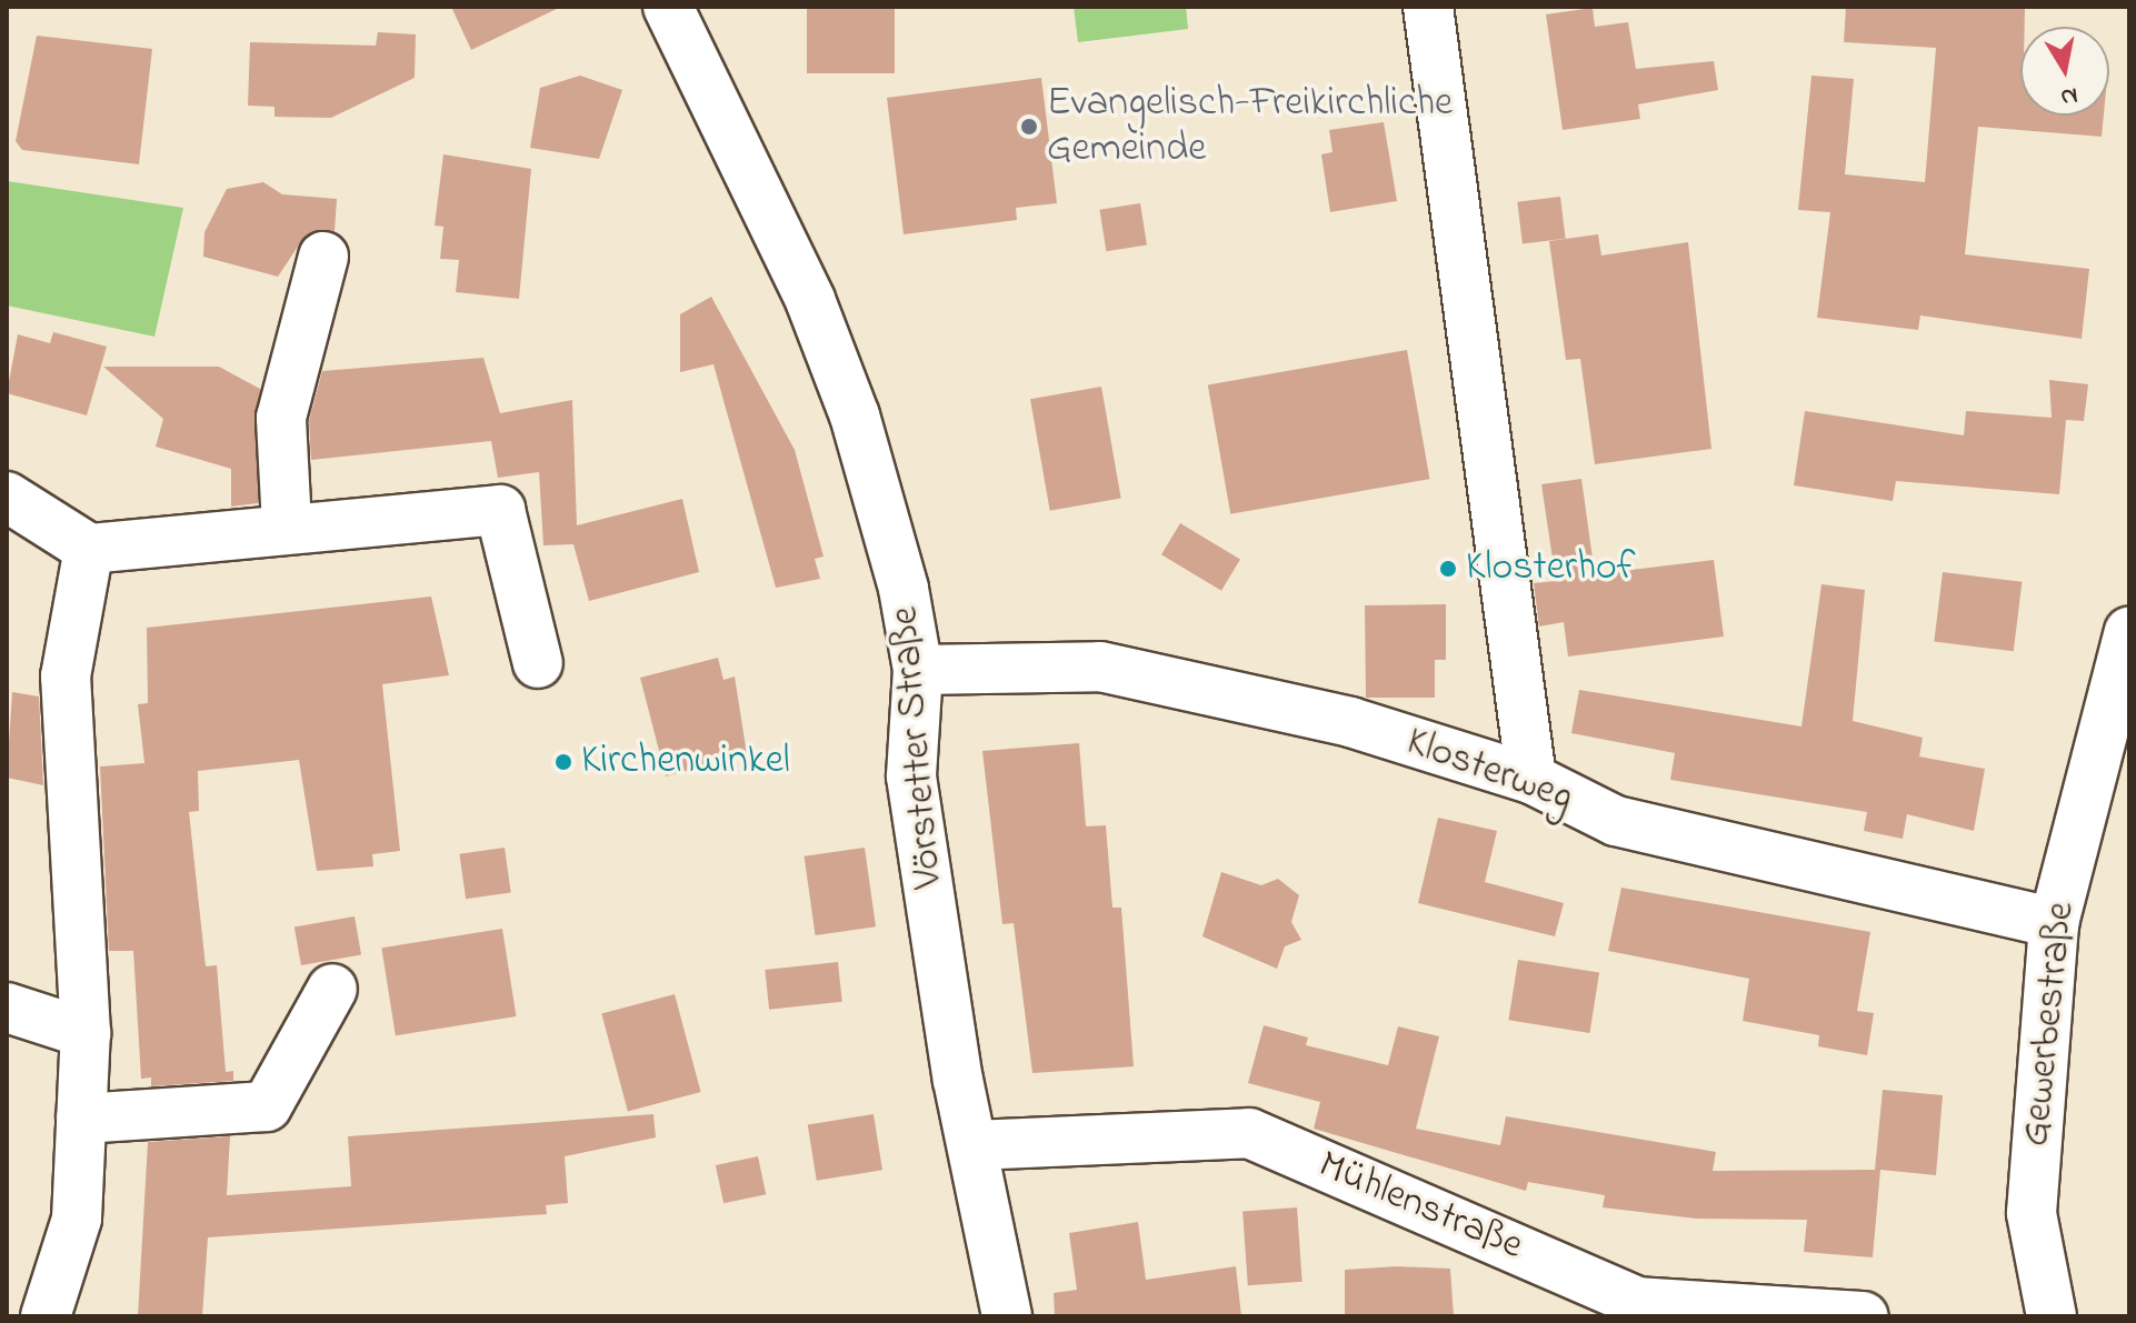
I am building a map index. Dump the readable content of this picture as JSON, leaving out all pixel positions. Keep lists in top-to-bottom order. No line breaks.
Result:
{"streets":{"street":["Vörstetter Straße","Klosterweg","Gewerbestraße","Mühlenstraße"]},"crossings":[["Vörstetter Straße","Klosterweg"],["Vörstetter Straße","Mühlenstraße"],["Klosterweg","Gewerbestraße"]],"places":["Evangelisch-Freikirchliche Gemeinde","Klosterhof","Kirchenwinkel"],"north":"bottom"}
